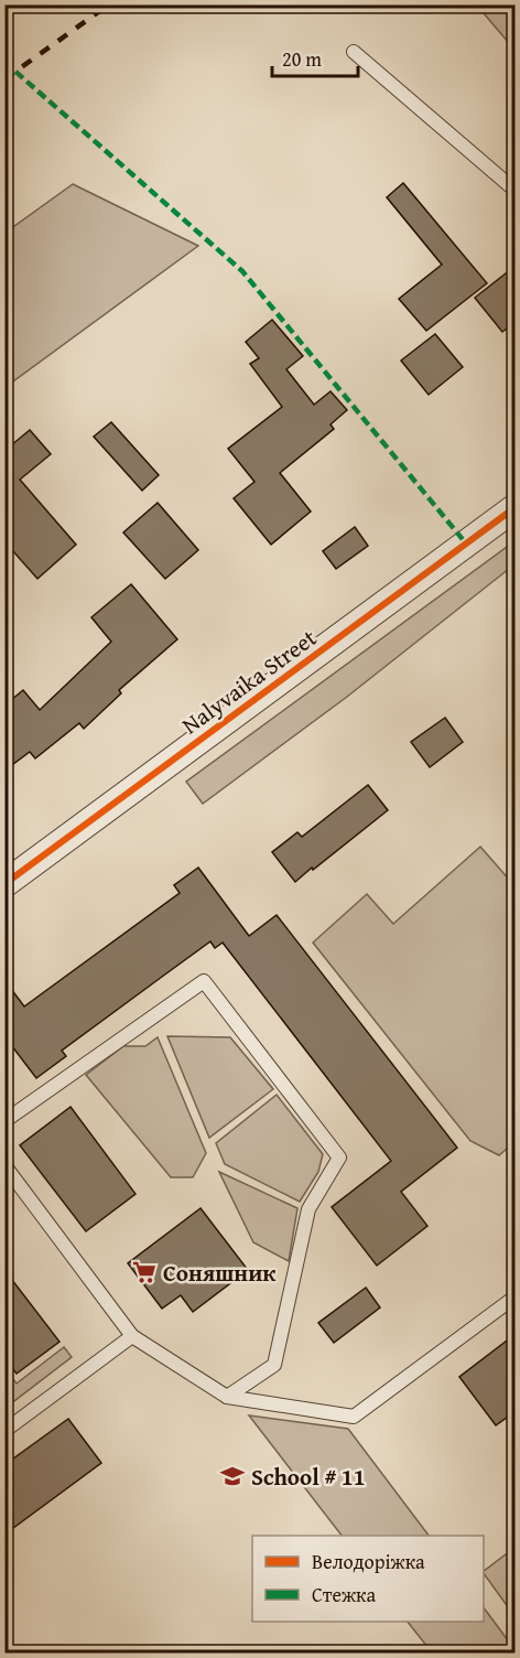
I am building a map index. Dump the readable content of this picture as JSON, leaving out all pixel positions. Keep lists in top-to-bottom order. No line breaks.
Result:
{"streets":{"street":["Nalyvaika Street"]},"places":{"supermarket":["Соняшник"],"school or university":["School # 11"]},"legend":["Велодоріжка","Стежка"],"scale_bar":"20 m"}
